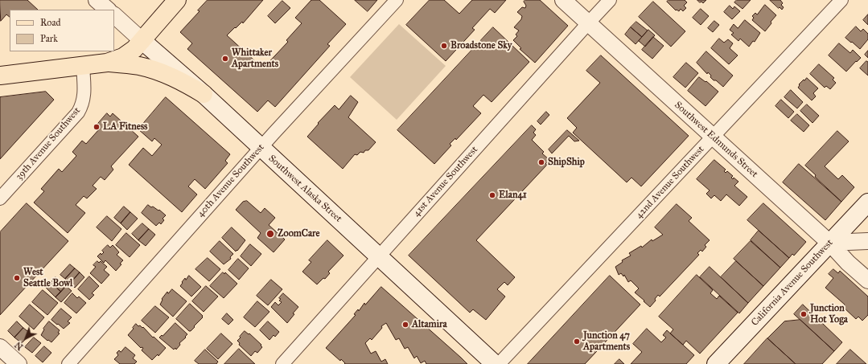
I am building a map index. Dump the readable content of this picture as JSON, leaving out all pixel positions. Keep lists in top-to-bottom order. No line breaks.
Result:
{"streets":{"main road":["Southwest Alaska Street","California Avenue Southwest"],"street":["Southwest Edmunds Street","39th Avenue Southwest","40th Avenue Southwest","41st Avenue Southwest","42nd Avenue Southwest"]},"crossings":[["Southwest Edmunds Street","41st Avenue Southwest"],["Southwest Edmunds Street","42nd Avenue Southwest"],["Southwest Edmunds Street","California Avenue Southwest"],["40th Avenue Southwest","Southwest Alaska Street"],["41st Avenue Southwest","Southwest Alaska Street"]],"places":["Broadstone Sky","Whittaker Apartments","LA Fitness","ShipShip","Elan41","ZoomCare","West Seattle Bowl","Junction Hot Yoga","Altamira","Junction 47 Apartments"],"legend":["Road","Park"],"north":"bottom left"}
